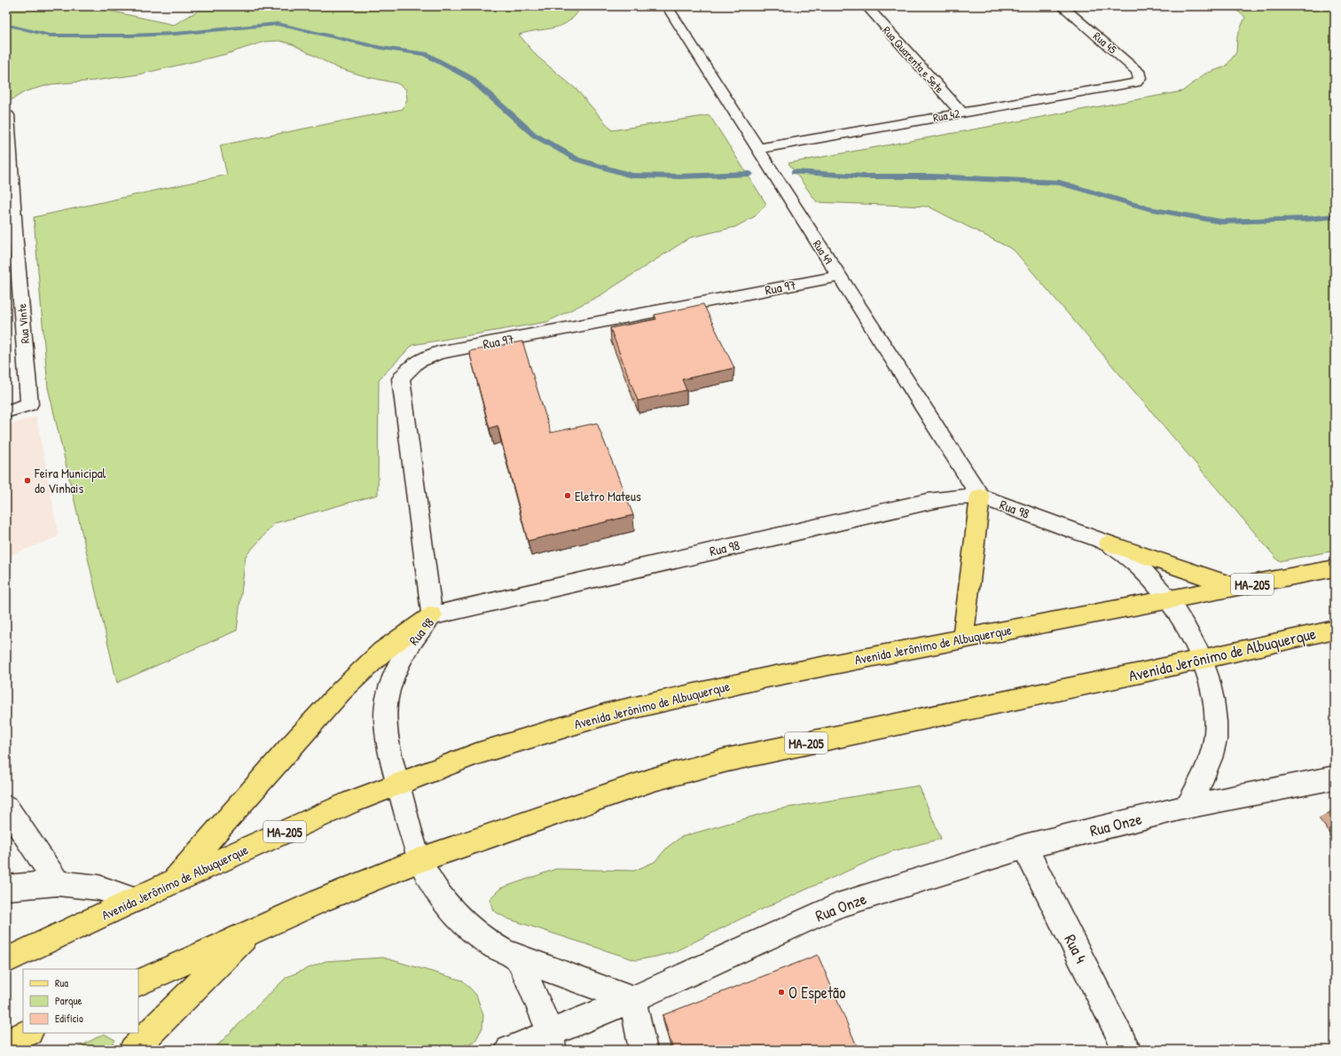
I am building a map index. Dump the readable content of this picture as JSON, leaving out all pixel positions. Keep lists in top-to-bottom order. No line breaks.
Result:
{"streets":{"main road":["MA-205","Avenida Jerônimo de Albuquerque"],"street":["Rua 45","Rua Quarenta e Sete","Rua 42","Rua 49","Rua 97","Rua Vinte","Rua 98","Rua Onze","Rua 4"]},"crossings":[["Rua 45","Rua 42"],["Rua Quarenta e Sete","Rua 42"],["Rua 42","Rua 49"],["Rua 49","Rua 97"],["Rua 49","Rua 98"],["Rua 97","Rua 98"],["Rua 98","Avenida Jerônimo de Albuquerque"],["Rua 98","Rua Onze"],["Rua Onze","Rua 4"]],"places":["Feira Municipal do Vinhais","Eletro Mateus","O Espetão"],"legend":["Rua","Parque","Edifício"]}
